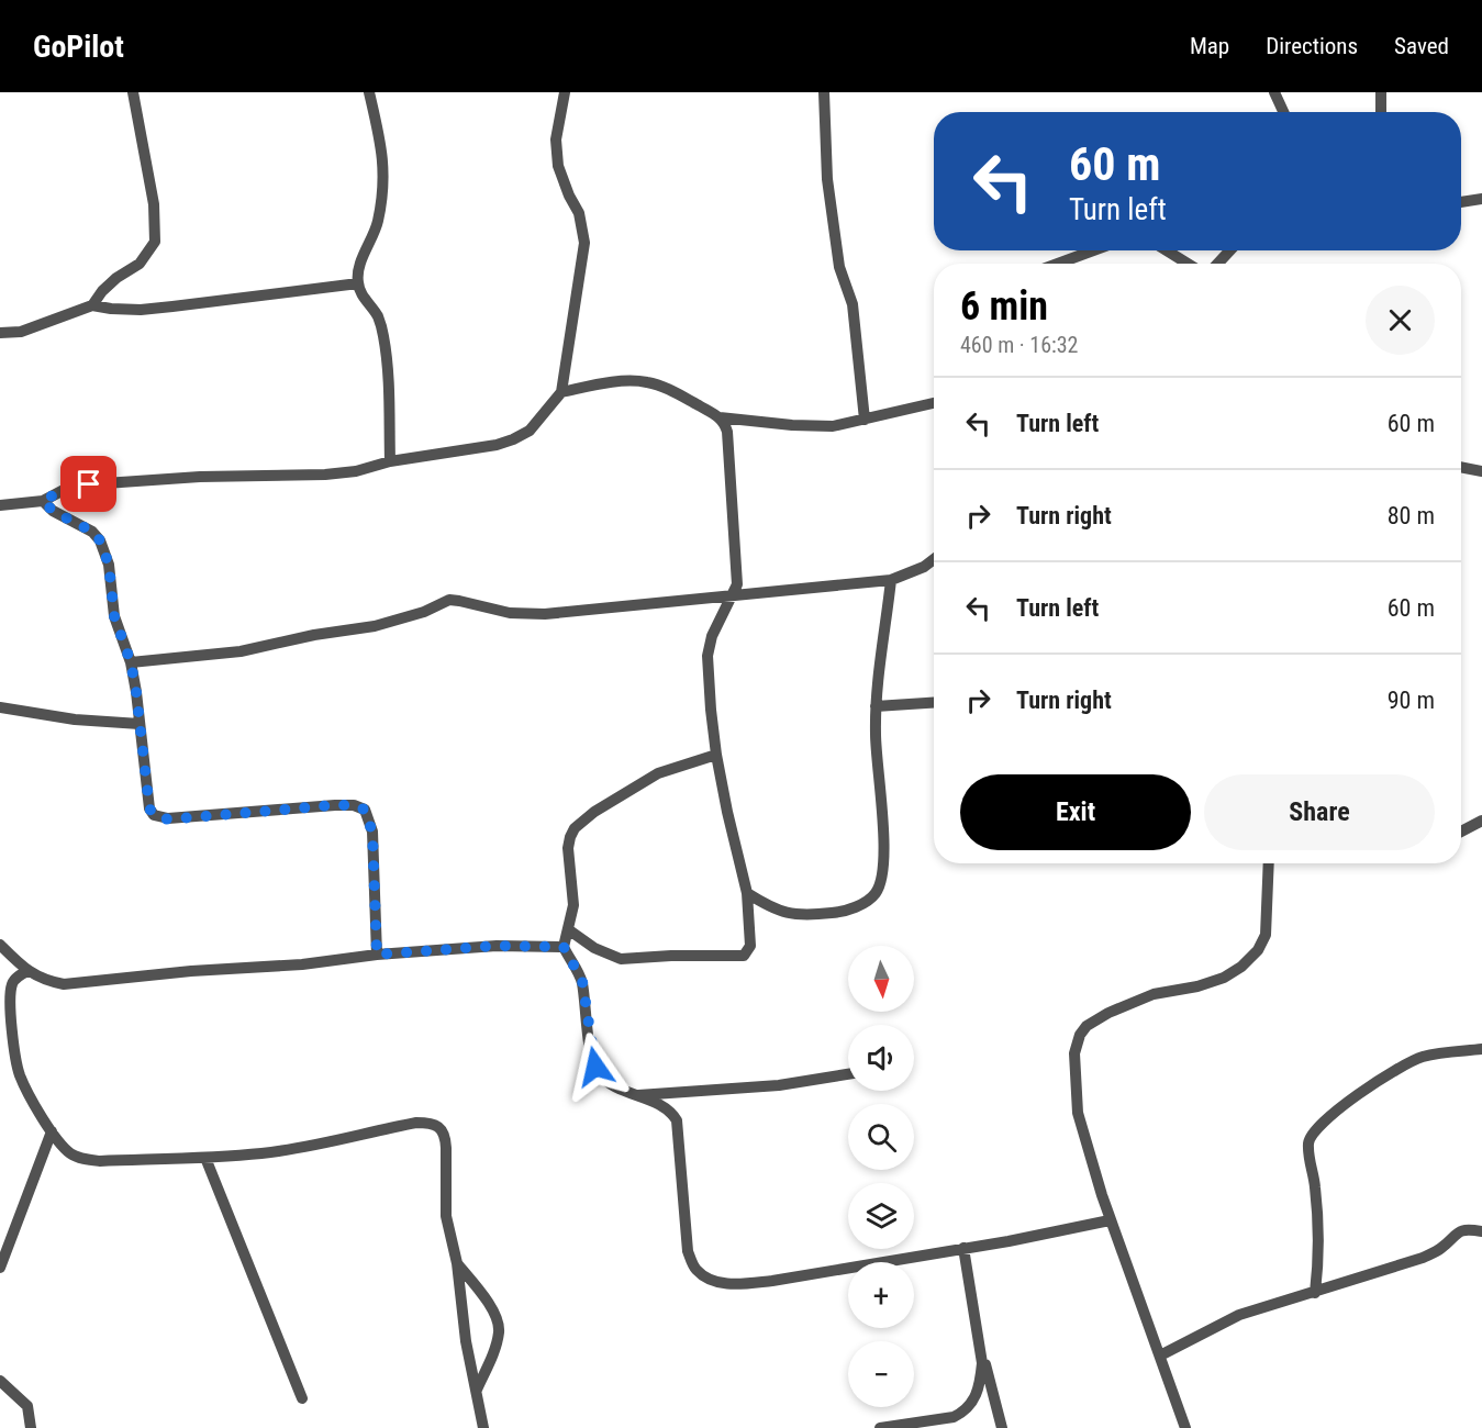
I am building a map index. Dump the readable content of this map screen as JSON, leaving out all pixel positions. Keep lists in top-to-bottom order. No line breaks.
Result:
{"north":"bottom","page":{"header":"GoPilot","nav":["Map","Directions","Saved"],"turn":["60 m","Turn left"],"heading":["6 min","460 m · 16:32"],"list":[{"name":"Turn left","value":"60 m"},{"name":"Turn right","value":"80 m"},{"name":"Turn left","value":"60 m"},{"name":"Turn right","value":"90 m"}],"buttons":["Exit","Share"],"map_buttons":["+","−"]}}
